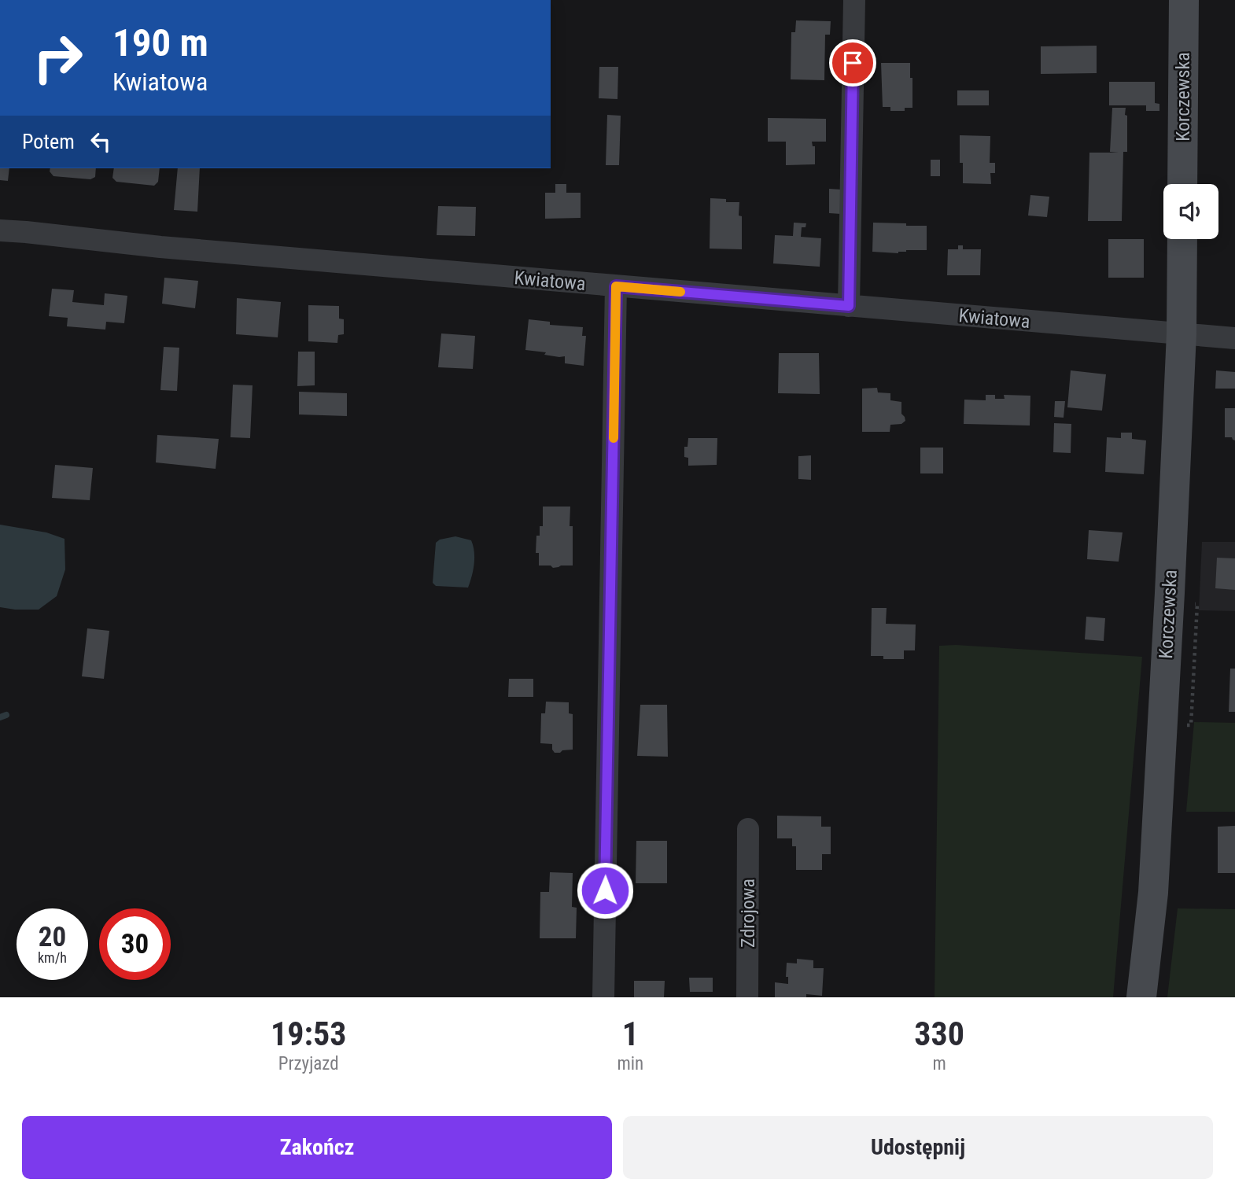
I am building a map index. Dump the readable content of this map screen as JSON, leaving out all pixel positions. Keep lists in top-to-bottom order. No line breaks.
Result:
{"streets":{"street":["Korczewska","Kwiatowa","Zdrojowa"]},"crossings":[["Korczewska","Kwiatowa"]],"page":{"turn":["190 m","Kwiatowa"],"then":"Potem","speed":"20 km/h","limit":"30","eta":["19:53","Przyjazd","1","min","330","m"],"buttons":["Zakończ","Udostępnij"]}}
